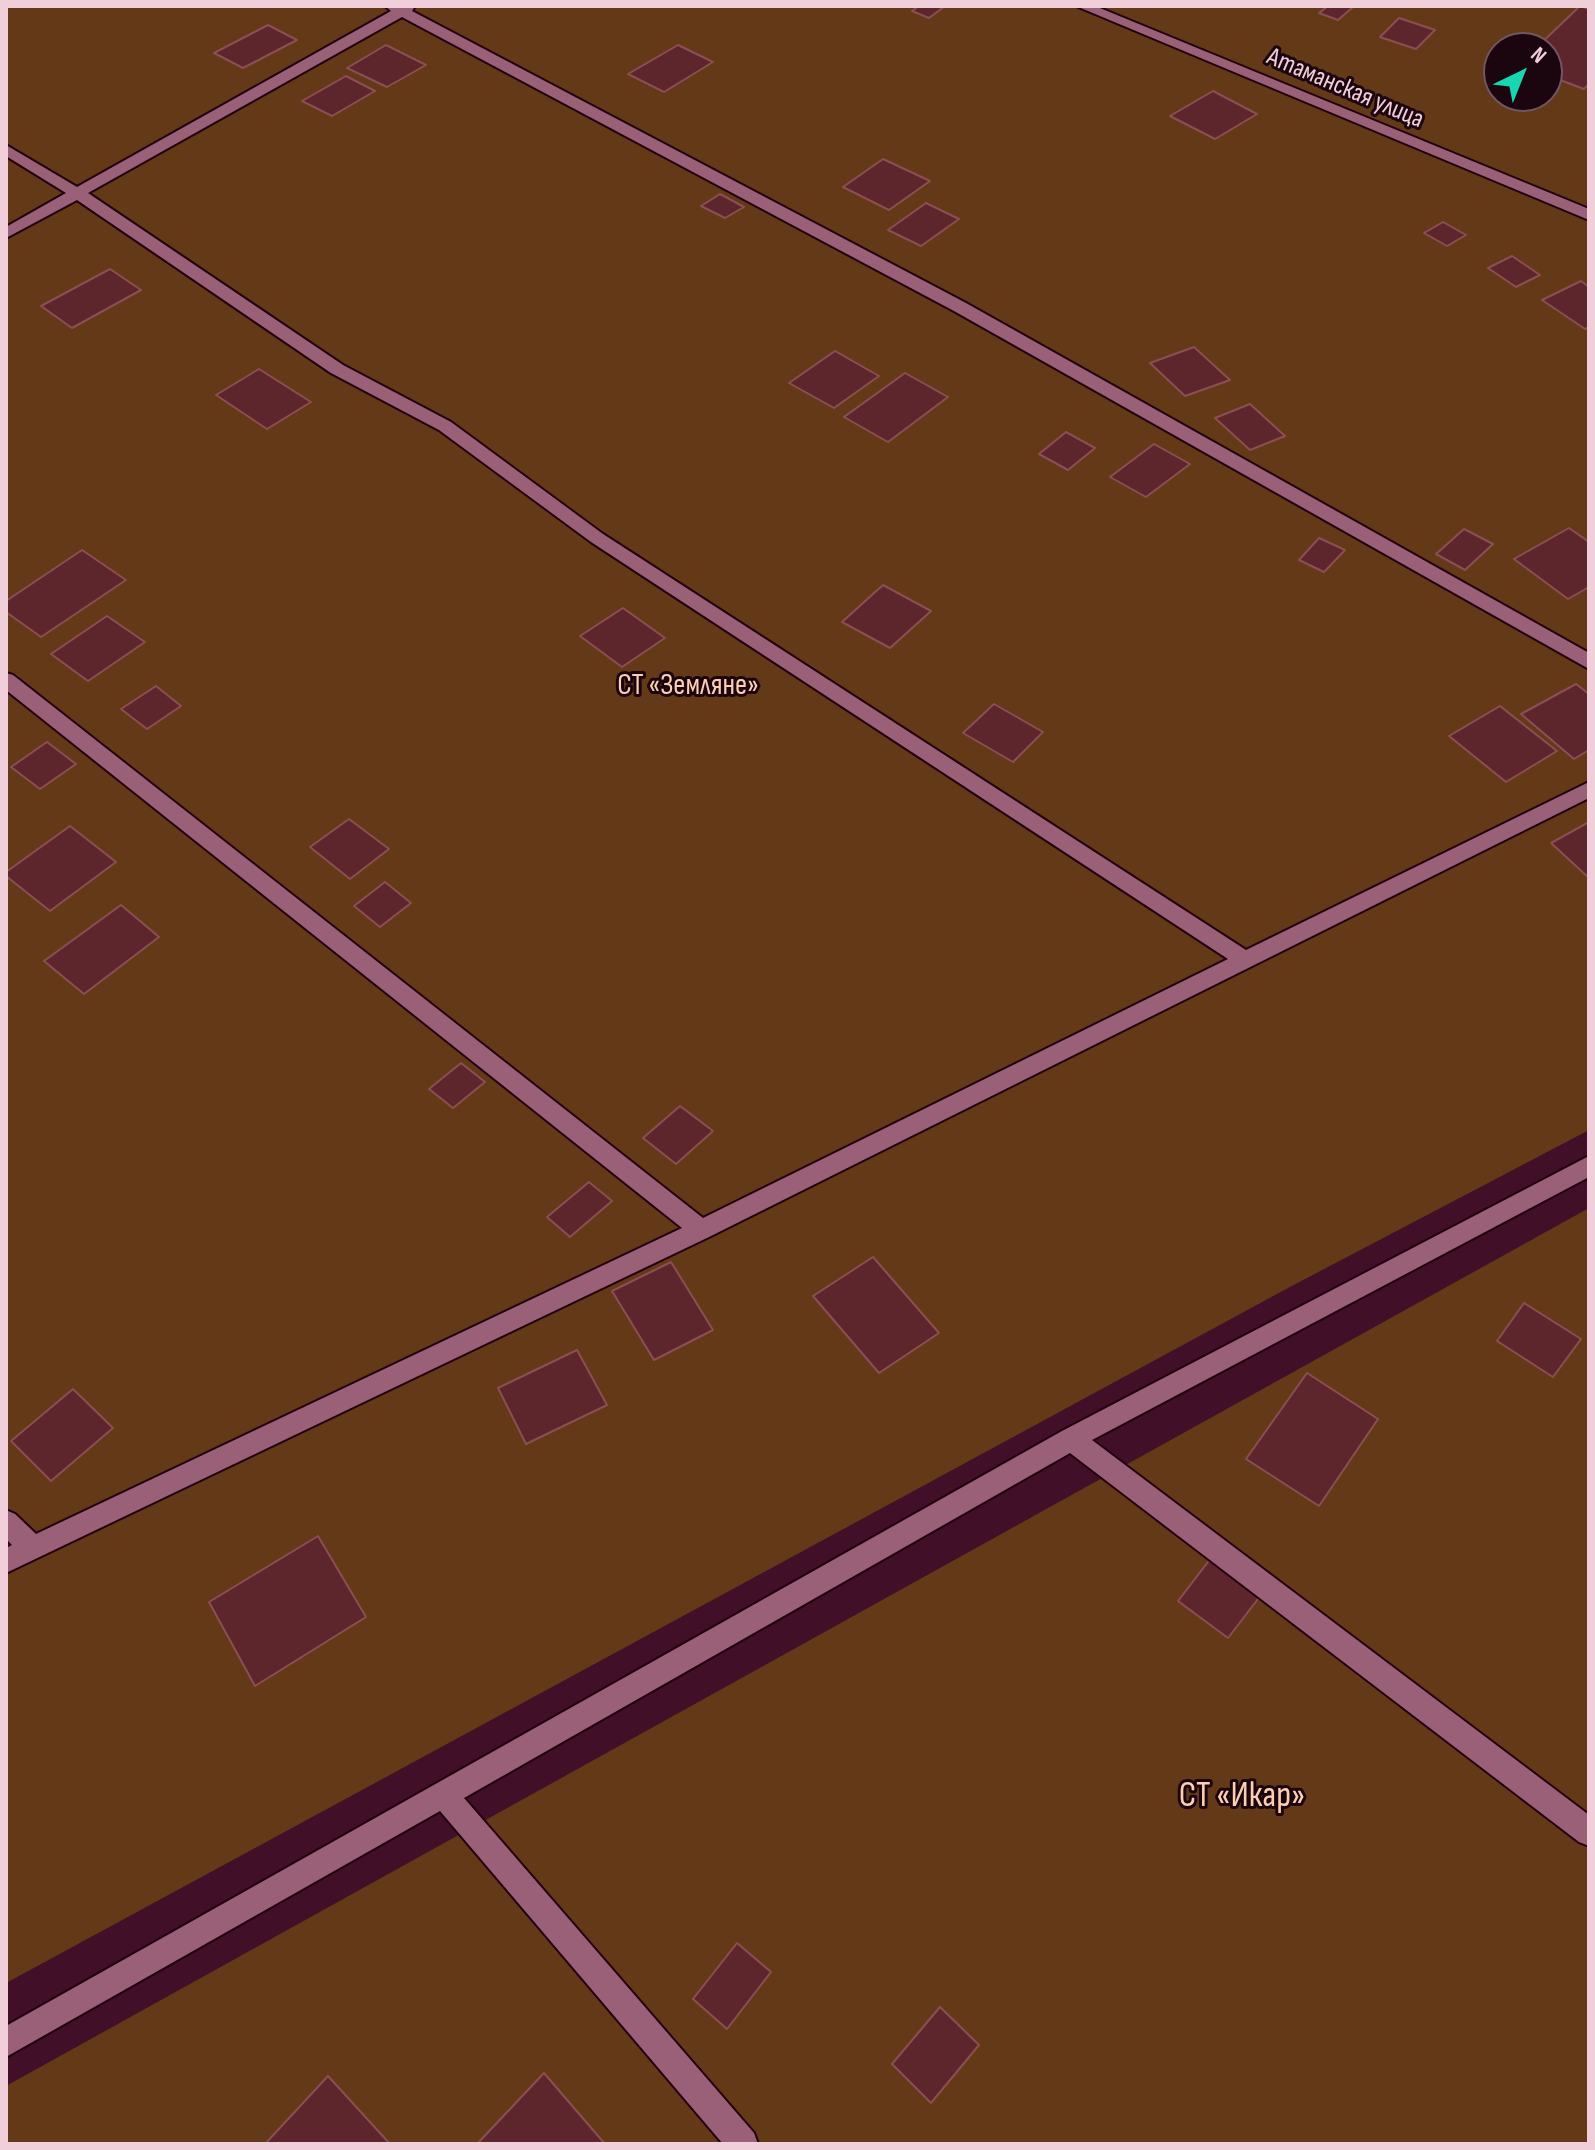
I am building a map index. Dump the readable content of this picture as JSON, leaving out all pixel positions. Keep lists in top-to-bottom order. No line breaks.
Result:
{"streets":{"street":["Атаманская улица"]},"parks":["СТ «Земляне»","СТ «Икар»"],"north":"top right"}
